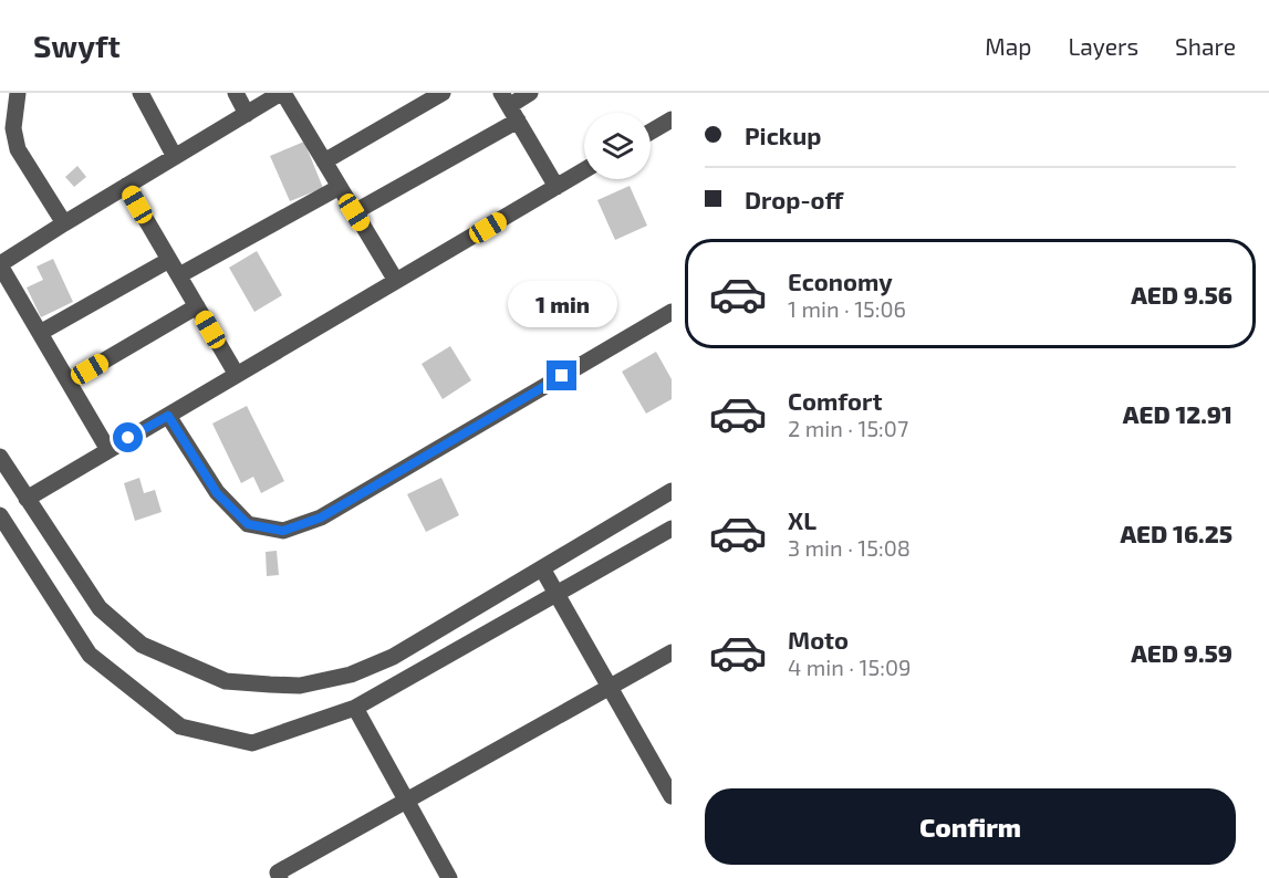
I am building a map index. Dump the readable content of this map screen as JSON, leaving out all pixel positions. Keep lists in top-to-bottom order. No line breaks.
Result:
{"page":{"header":"Swyft","nav":["Map","Layers","Share"],"banner":["Pickup","Drop-off"],"list":[{"name":"Economy","note":"1 min · 15:06","value":"AED 9.56"},{"name":"Comfort","note":"2 min · 15:07","value":"AED 12.91"},{"name":"XL","note":"3 min · 15:08","value":"AED 16.25"},{"name":"Moto","note":"4 min · 15:09","value":"AED 9.59"}],"bubble":"1 min","buttons":"Confirm"}}
